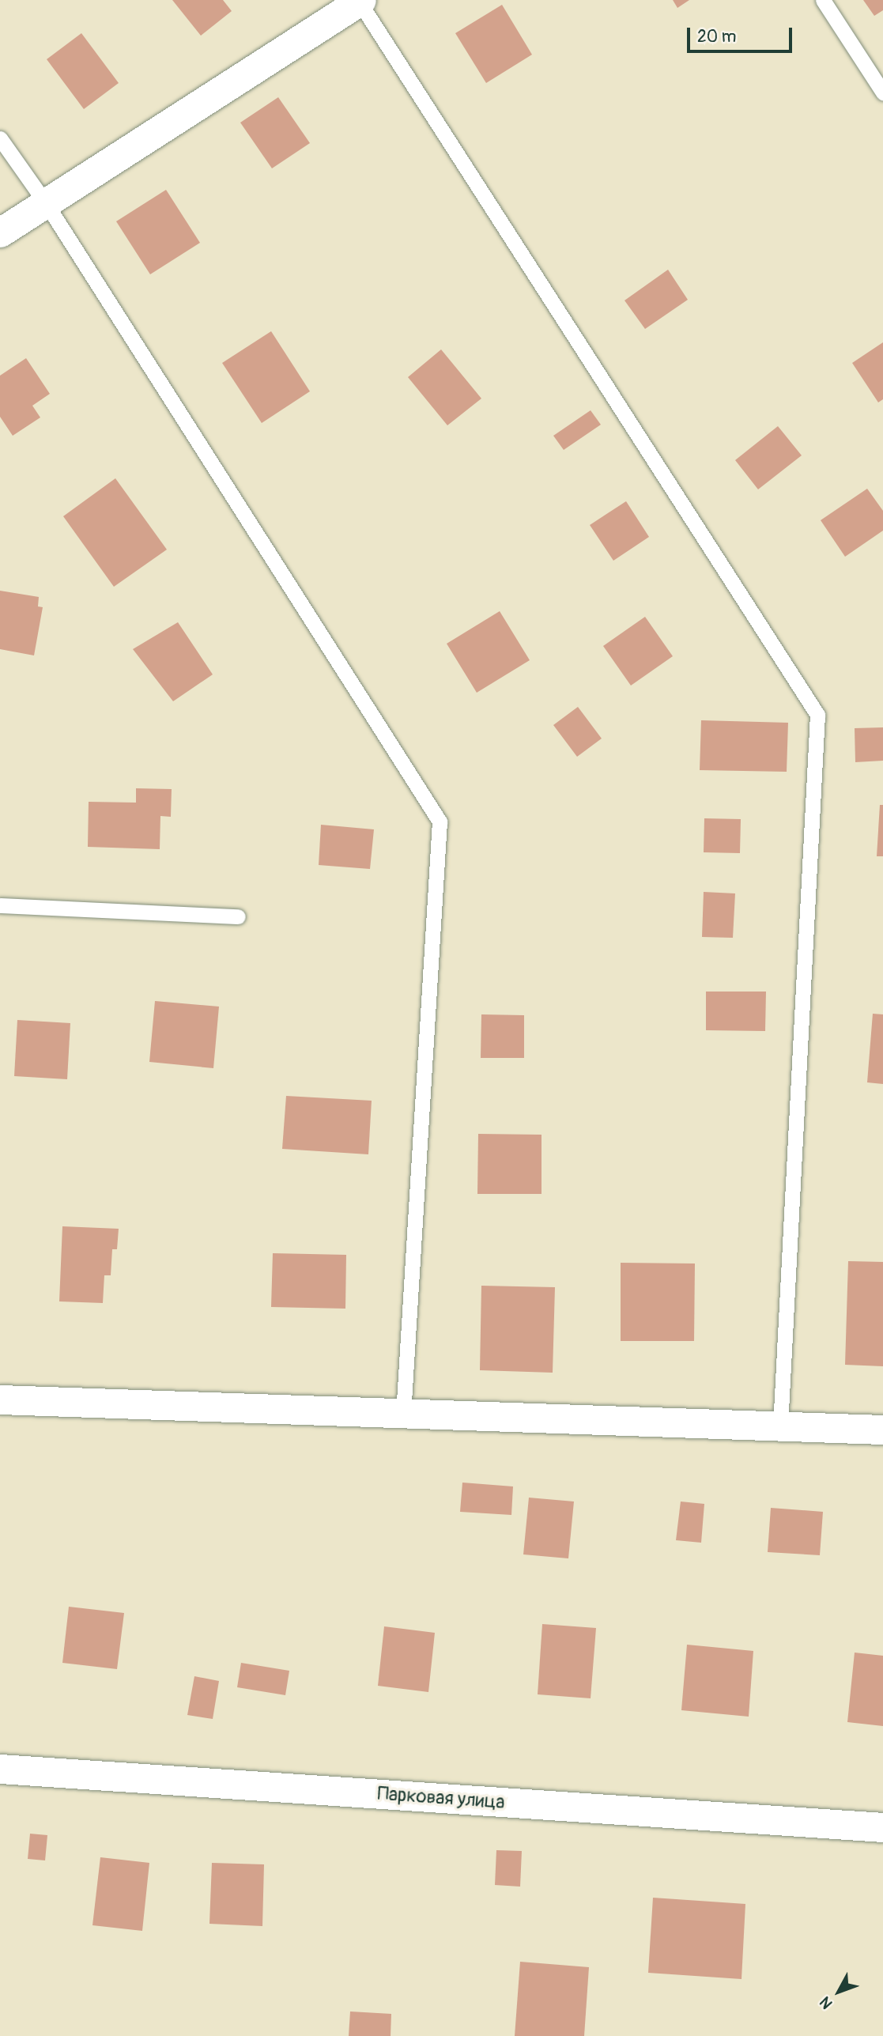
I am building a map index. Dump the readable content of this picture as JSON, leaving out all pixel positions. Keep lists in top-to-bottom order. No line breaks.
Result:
{"streets":{"street":["Парковая улица"]},"scale_bar":"20 m","north":"bottom left"}
